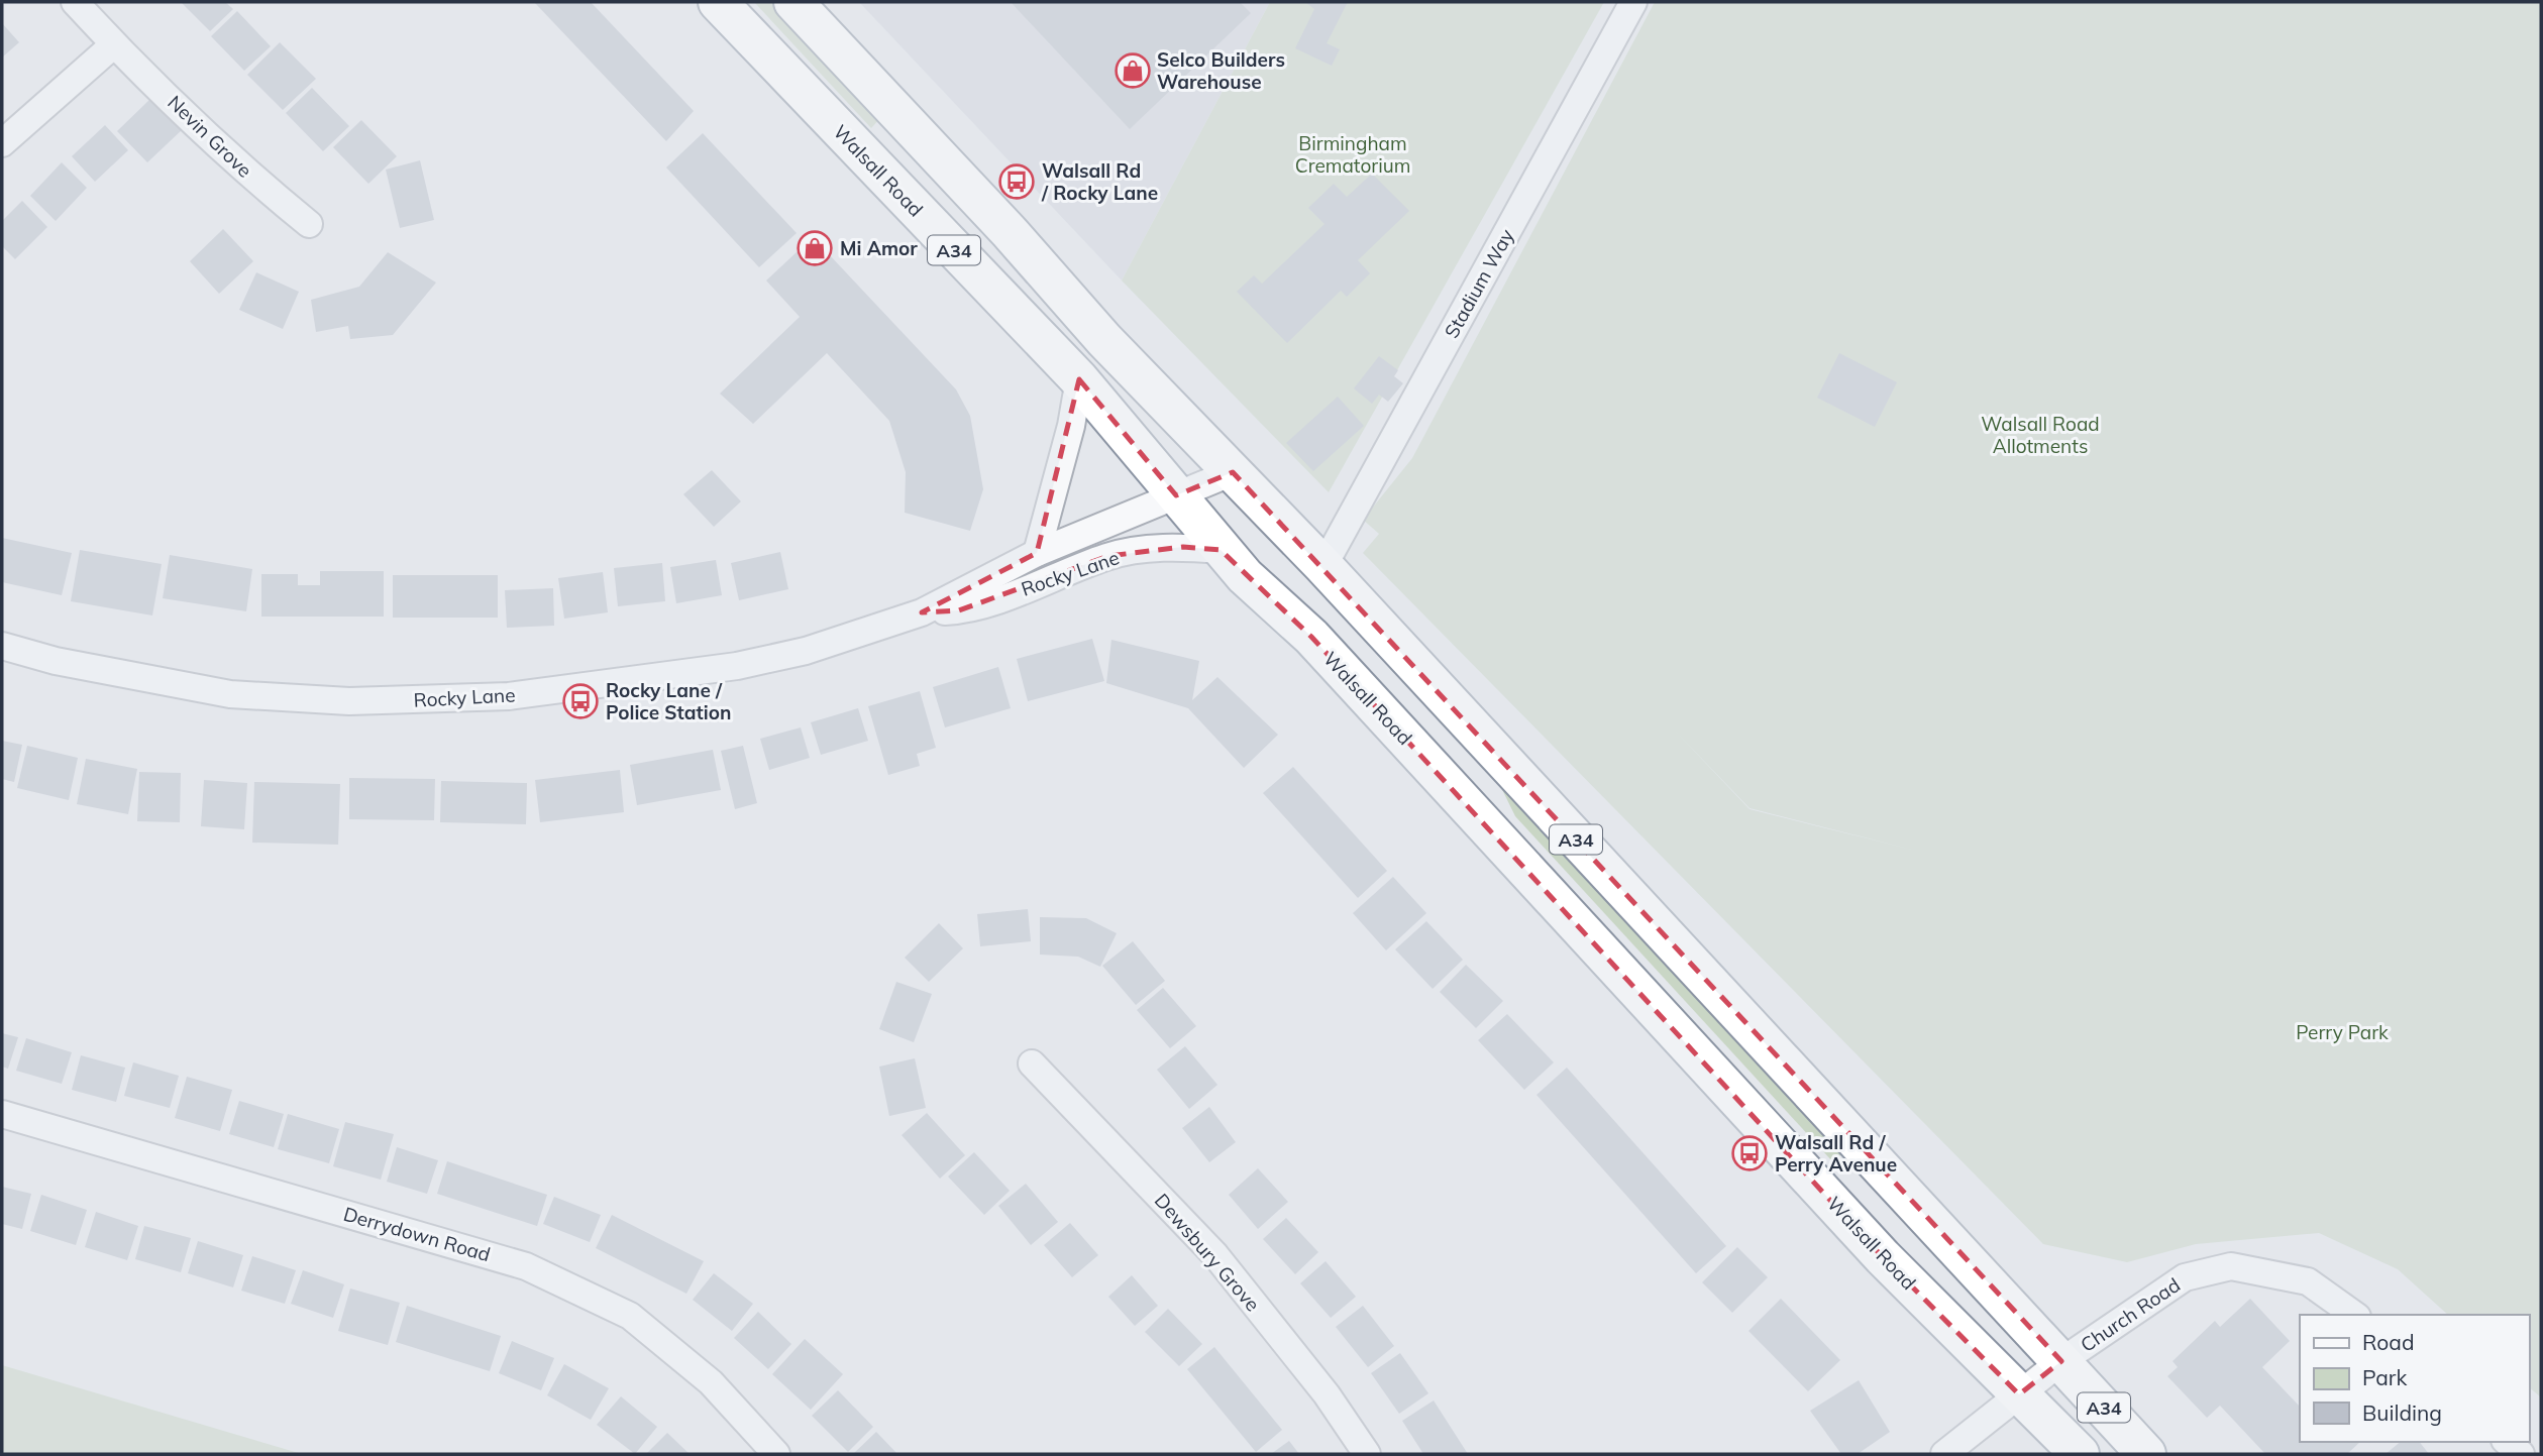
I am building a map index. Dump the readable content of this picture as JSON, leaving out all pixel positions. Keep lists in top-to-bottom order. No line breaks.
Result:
{"streets":{"highway":["Walsall Road","A34"],"street":["Nevin Grove","Stadium Way","Rocky Lane","Derrydown Road","Dewsbury Grove","Church Road"]},"crossings":[["Walsall Road","Rocky Lane"],["A34","Stadium Way"],["A34","Rocky Lane"],["A34","Church Road"]],"parks":["Birmingham Crematorium","Walsall Road Allotments","Perry Park"],"places":{"shop":["Selco Builders Warehouse","Mi Amor"],"bus stop":["Walsall Rd / Rocky Lane","Rocky Lane / Police Station","Walsall Rd / Perry Avenue"]},"legend":["Road","Park","Building"]}
